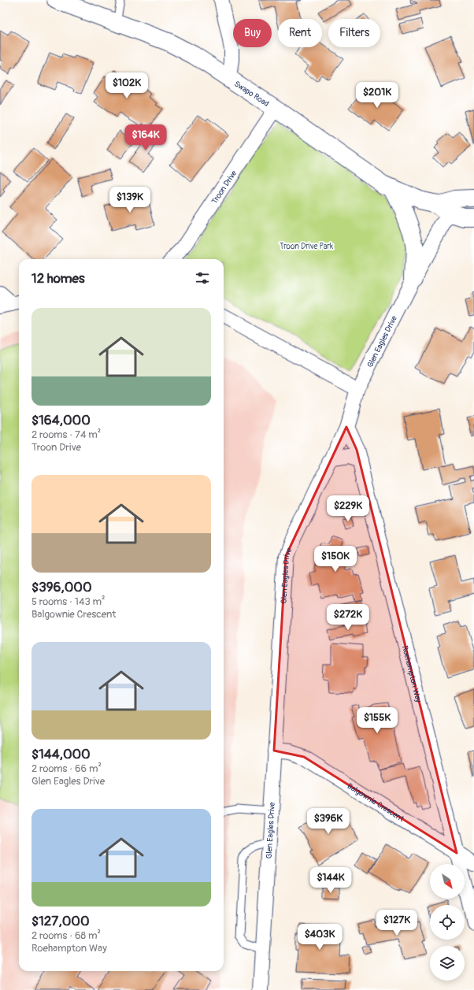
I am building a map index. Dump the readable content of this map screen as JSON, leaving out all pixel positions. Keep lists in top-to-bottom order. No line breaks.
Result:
{"streets":{"street":["Swapo Road","Troon Drive","Glen Eagles Drive","Roehampton Way","Balgownie Crescent"]},"crossings":[["Swapo Road","Troon Drive"],["Swapo Road","Glen Eagles Drive"],["Glen Eagles Drive","Roehampton Way"],["Glen Eagles Drive","Balgownie Crescent"],["Roehampton Way","Balgownie Crescent"]],"parks":["Troon Drive Park"],"north":"bottom right","page":{"chip":["Buy","Rent","Filters"],"price":["$102K","$201K","$164K","$139K","$229K","$150K","$272K","$155K","$396K","$144K","$127K","$403K"],"heading":"12 homes","list":[{"name":"$164,000","note":"2 rooms · 74 m² · Troon Drive"},{"name":"$396,000","note":"5 rooms · 143 m² · Balgownie Crescent"},{"name":"$144,000","note":"2 rooms · 66 m² · Glen Eagles Drive"},{"name":"$127,000","note":"2 rooms · 68 m² · Roehampton Way"}]}}
